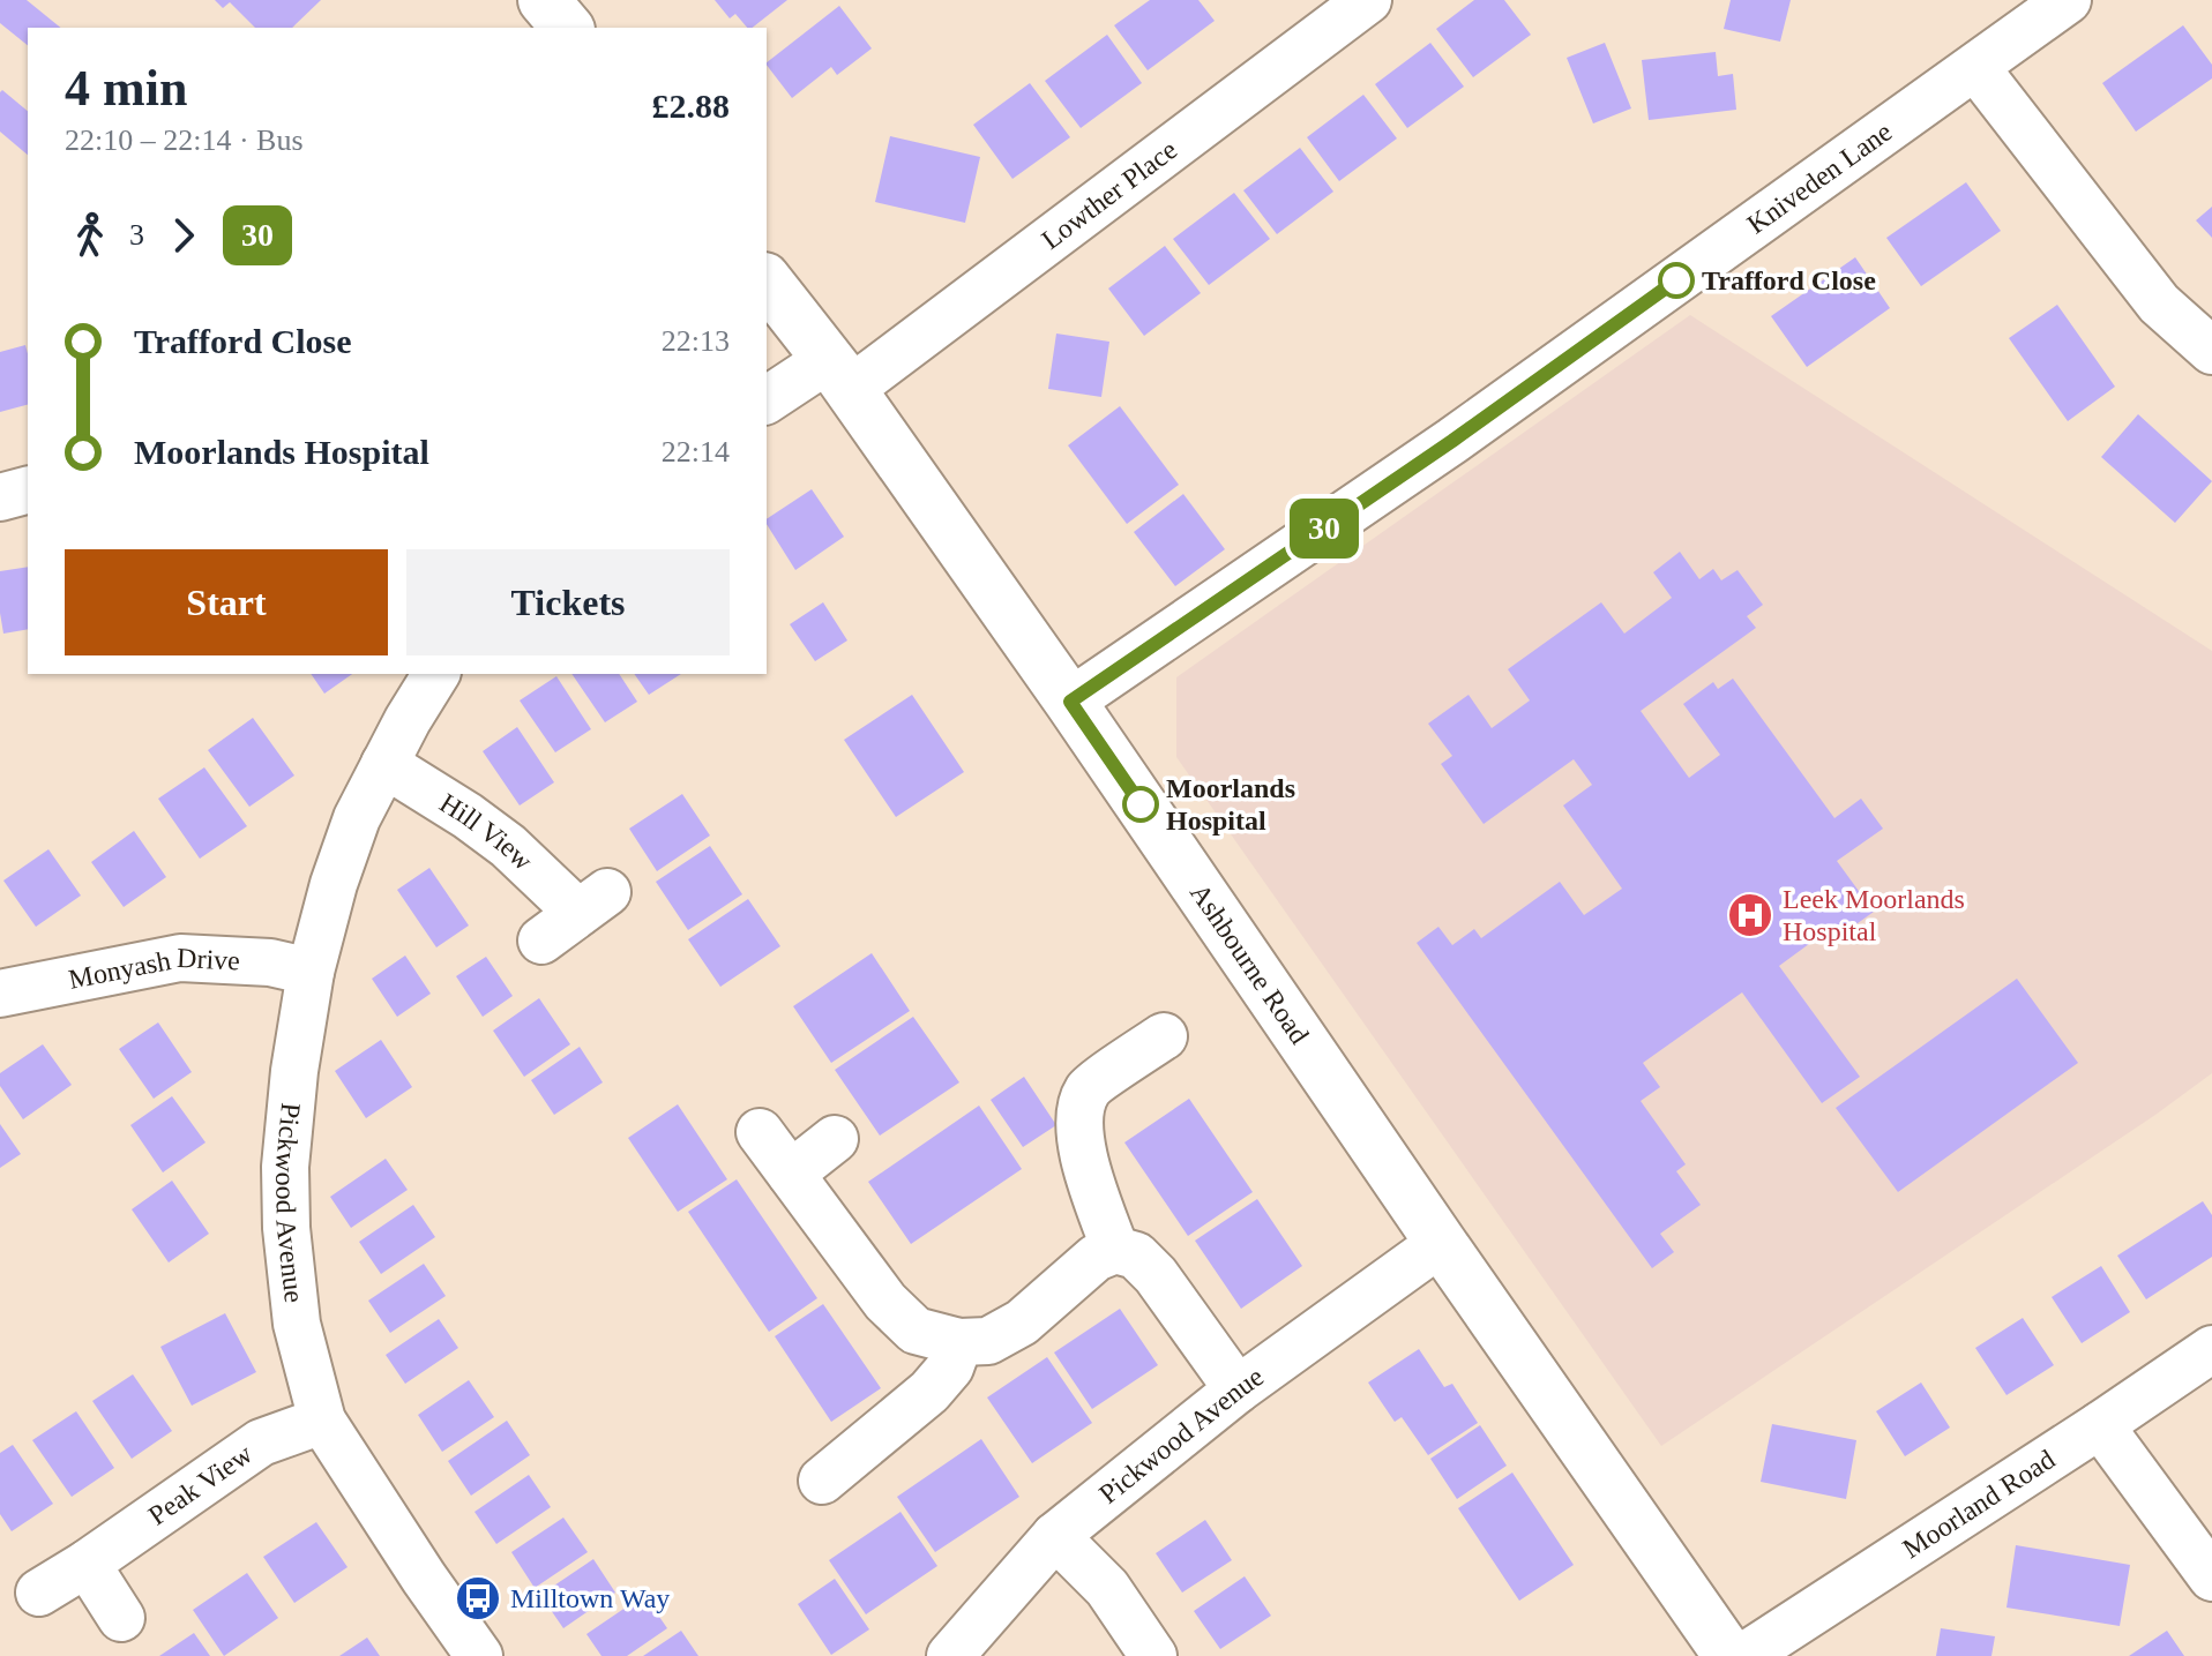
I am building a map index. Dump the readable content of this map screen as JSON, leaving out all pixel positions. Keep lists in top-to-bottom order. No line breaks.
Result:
{"streets":{"highway":["Ashbourne Road"],"street":["Kniveden Lane","Lowther Place","Hill View","Monyash Drive","Pickwood Avenue","Peak View","Moorland Road"]},"crossings":[["Kniveden Lane","Ashbourne Road"],["Lowther Place","Ashbourne Road"],["Hill View","Pickwood Avenue"],["Ashbourne Road","Pickwood Avenue"],["Monyash Drive","Pickwood Avenue"],["Pickwood Avenue","Peak View"]],"places":{"other":["Trafford Close","Moorlands Hospital"],"hospital":["Leek Moorlands Hospital"],"bus stop":["Milltown Way"]},"lines":["bus line 30"],"page":{"on_map":"30","heading":["4 min","22:10 – 22:14 · Bus","£2.88"],"legs":["3","30"],"list":[{"name":"Trafford Close","value":"22:13"},{"name":"Moorlands Hospital","value":"22:14"}],"buttons":["Start","Tickets"]}}
